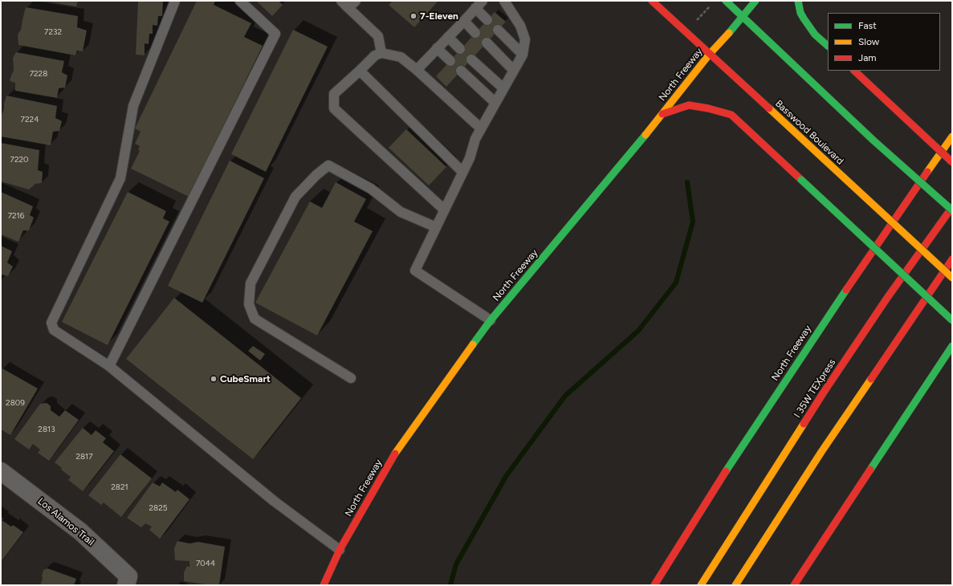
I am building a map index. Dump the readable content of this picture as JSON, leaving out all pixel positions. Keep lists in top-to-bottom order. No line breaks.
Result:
{"streets":{"main road":["North Freeway","Basswood Boulevard","I 35W TEXpress"],"street":["Los Alamos Trail"]},"crossings":[["North Freeway","Basswood Boulevard"]],"places":["7-Eleven","CubeSmart"],"house_numbers":["7232","7228","7224","7220","7216","2809","2813","2817","2821","2825","7044"],"legend":["Fast","Slow","Jam"]}
